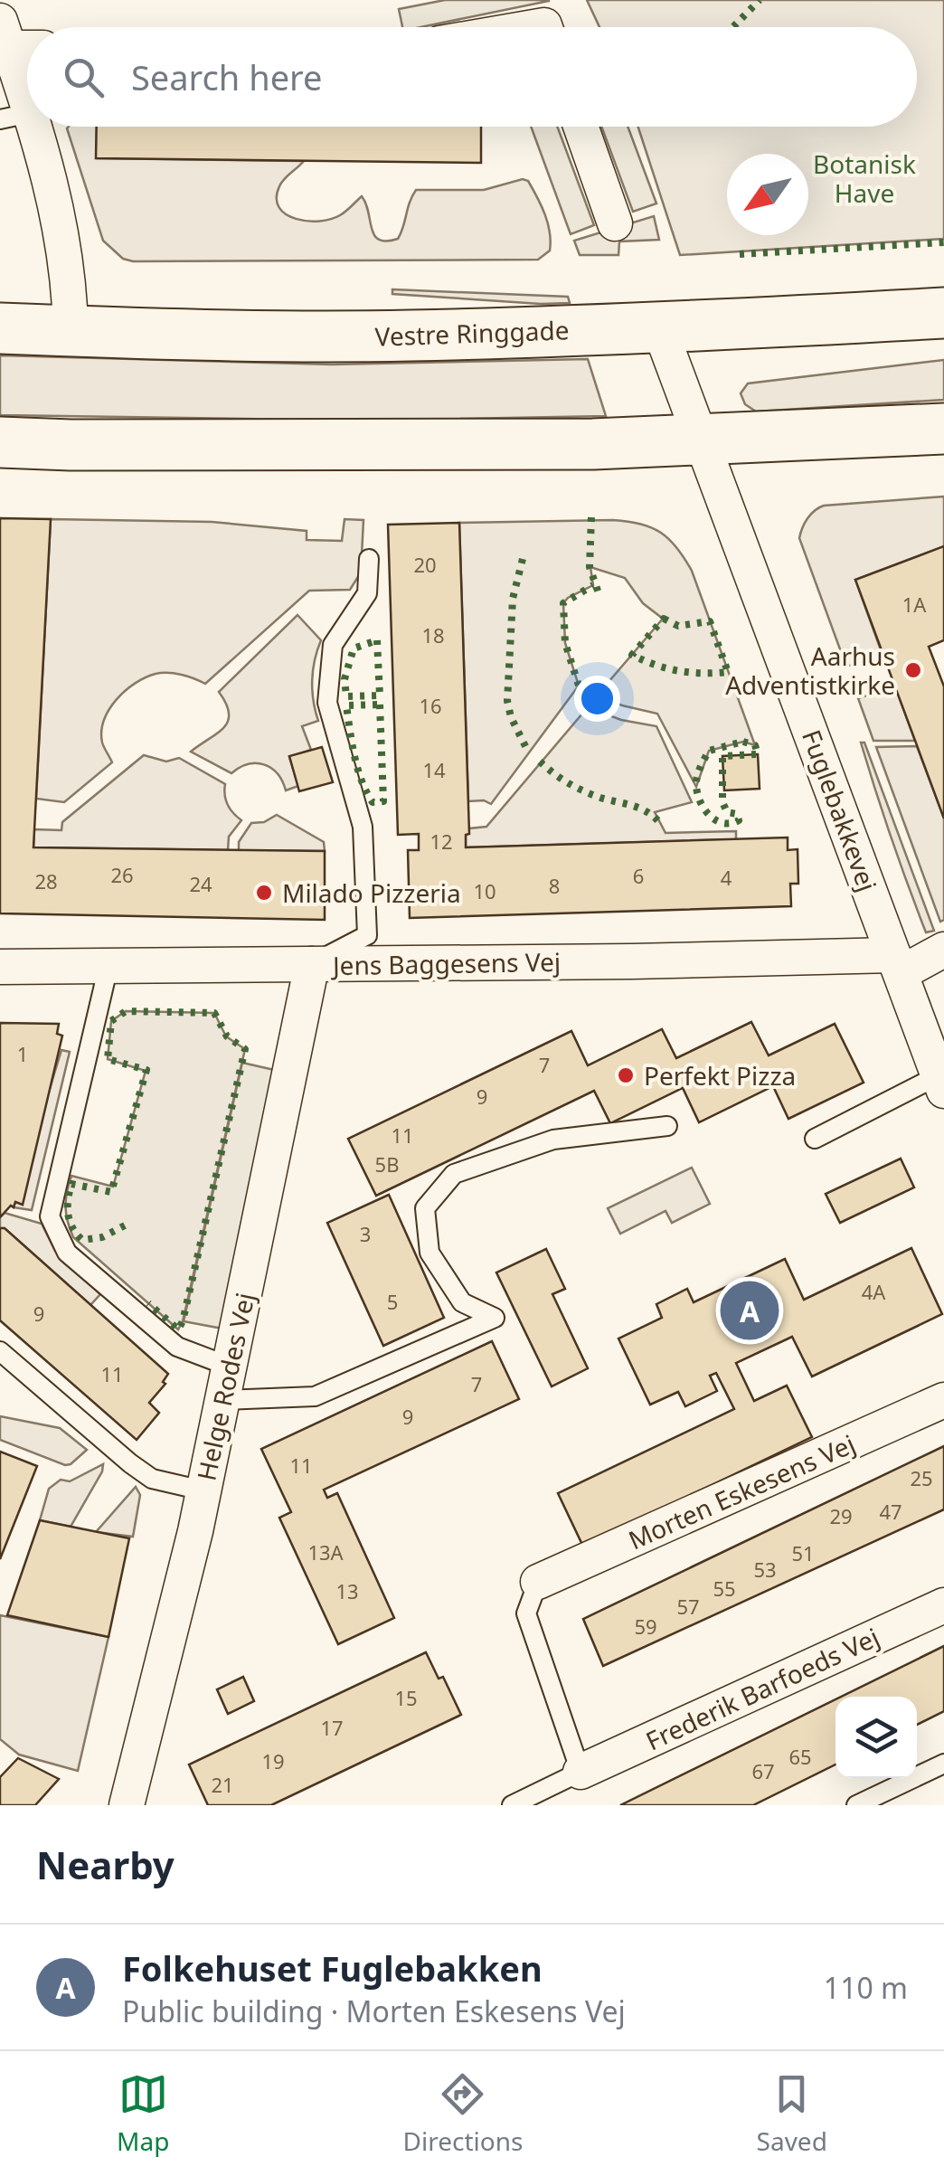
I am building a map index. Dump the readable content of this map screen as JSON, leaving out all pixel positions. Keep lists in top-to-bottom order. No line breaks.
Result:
{"streets":{"main road":["Vestre Ringgade"],"street":["Fuglebakkevej","Jens Baggesens Vej","Helge Rodes Vej","Morten Eskesens Vej","Frederik Barfoeds Vej"]},"crossings":[["Vestre Ringgade","Fuglebakkevej"],["Fuglebakkevej","Jens Baggesens Vej"],["Jens Baggesens Vej","Helge Rodes Vej"]],"parks":["Botanisk Have"],"places":["Aarhus Adventistkirke","Milado Pizzeria","Perfekt Pizza"],"house_numbers":["20","1A","18","16","14","12","26","6","4","28","24","8","10","1","7","9","11","5B","3","4A","5","9","11","7","9","11","25","47","29","13A","51","53","55","13","57","59","15","17","65","19","67","21"],"north":"bottom left","page":{"search":"Search here","pins":"A","heading":"Nearby","list":[{"mark":"A","name":"Folkehuset Fuglebakken","note":"Public building · Morten Eskesens Vej","value":"110 m"}],"nav":["Map","Directions","Saved"]}}
